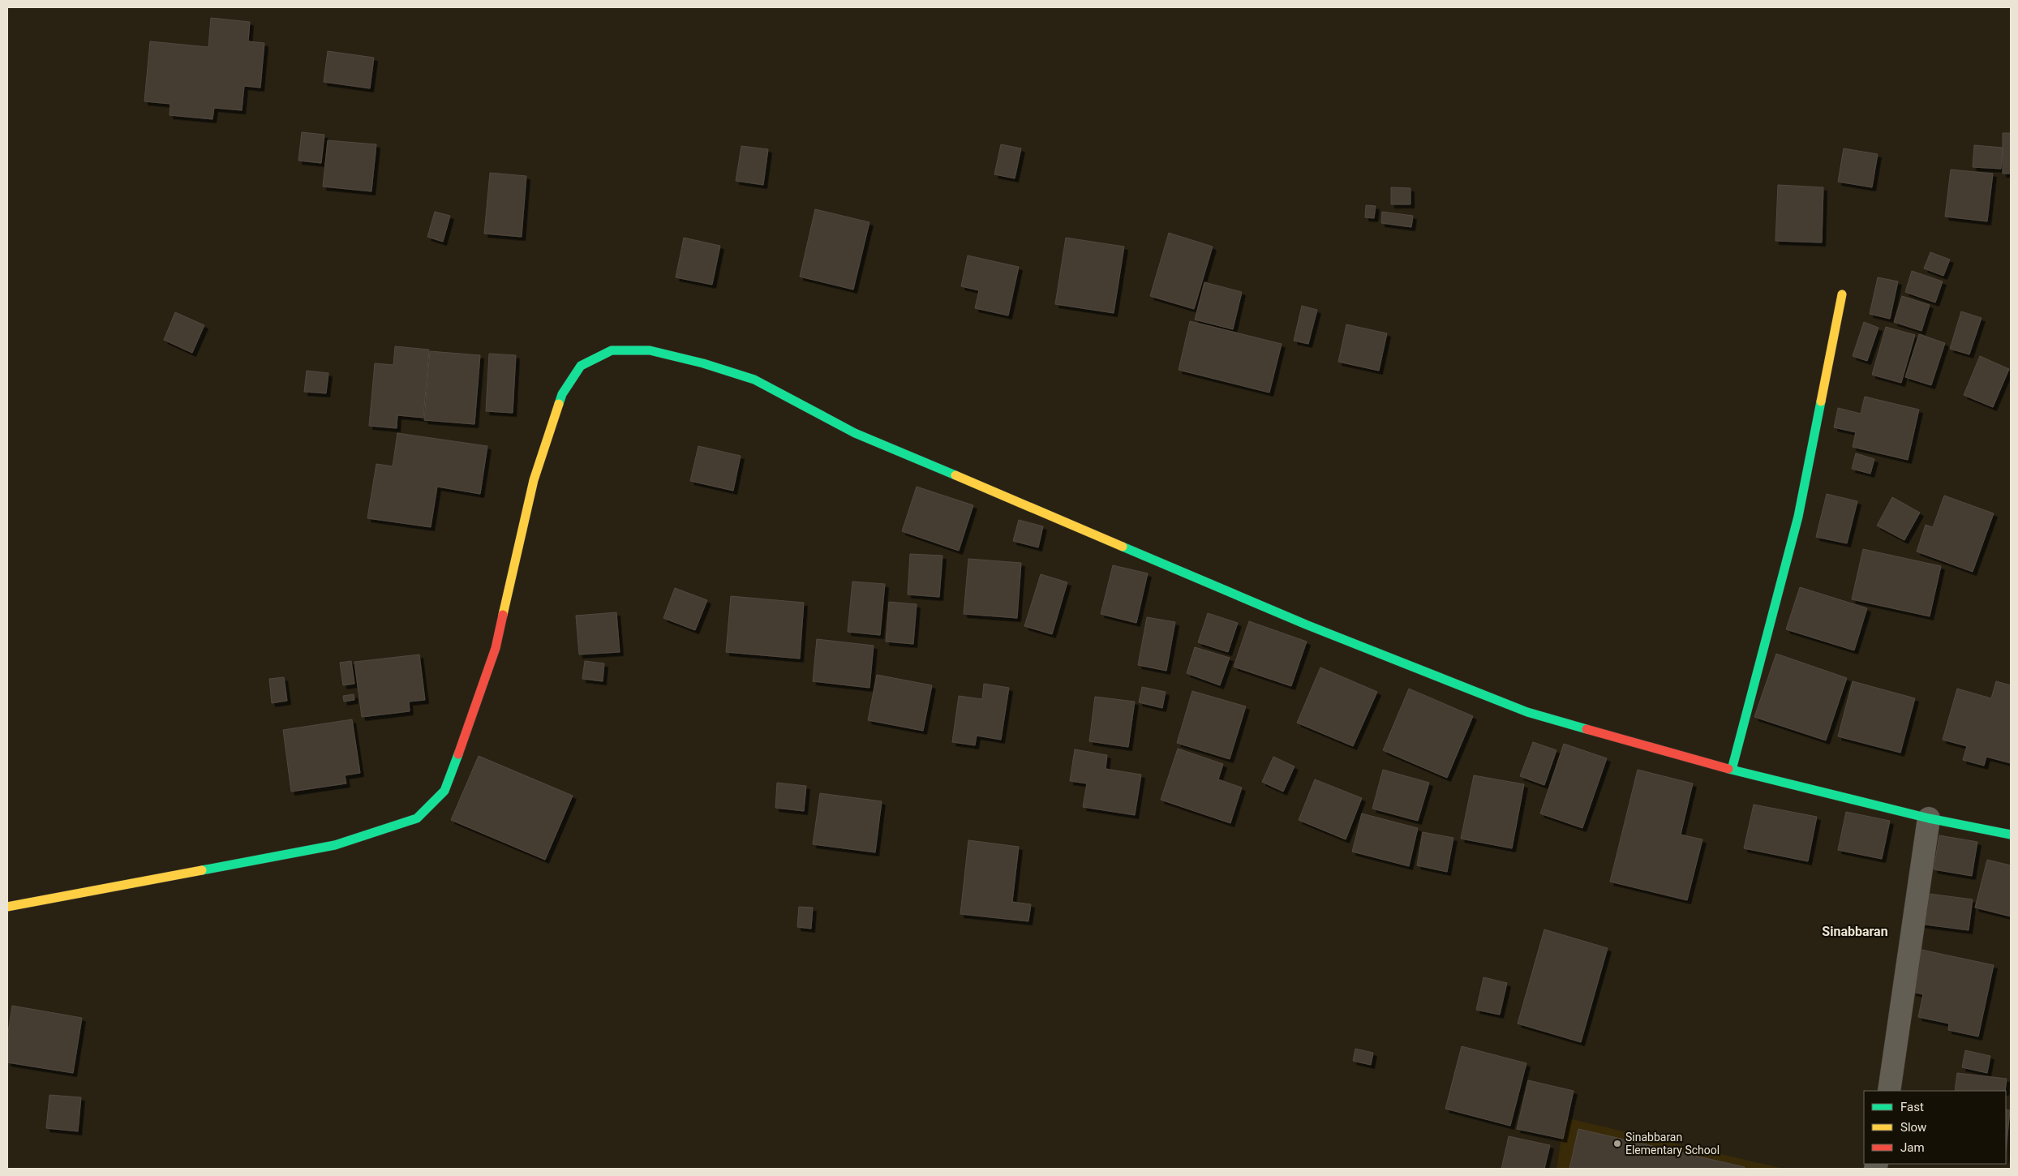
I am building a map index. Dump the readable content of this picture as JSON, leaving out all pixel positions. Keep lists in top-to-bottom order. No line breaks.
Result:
{"districts":["Sinabbaran"],"places":["Sinabbaran Elementary School"],"legend":["Fast","Slow","Jam"]}
